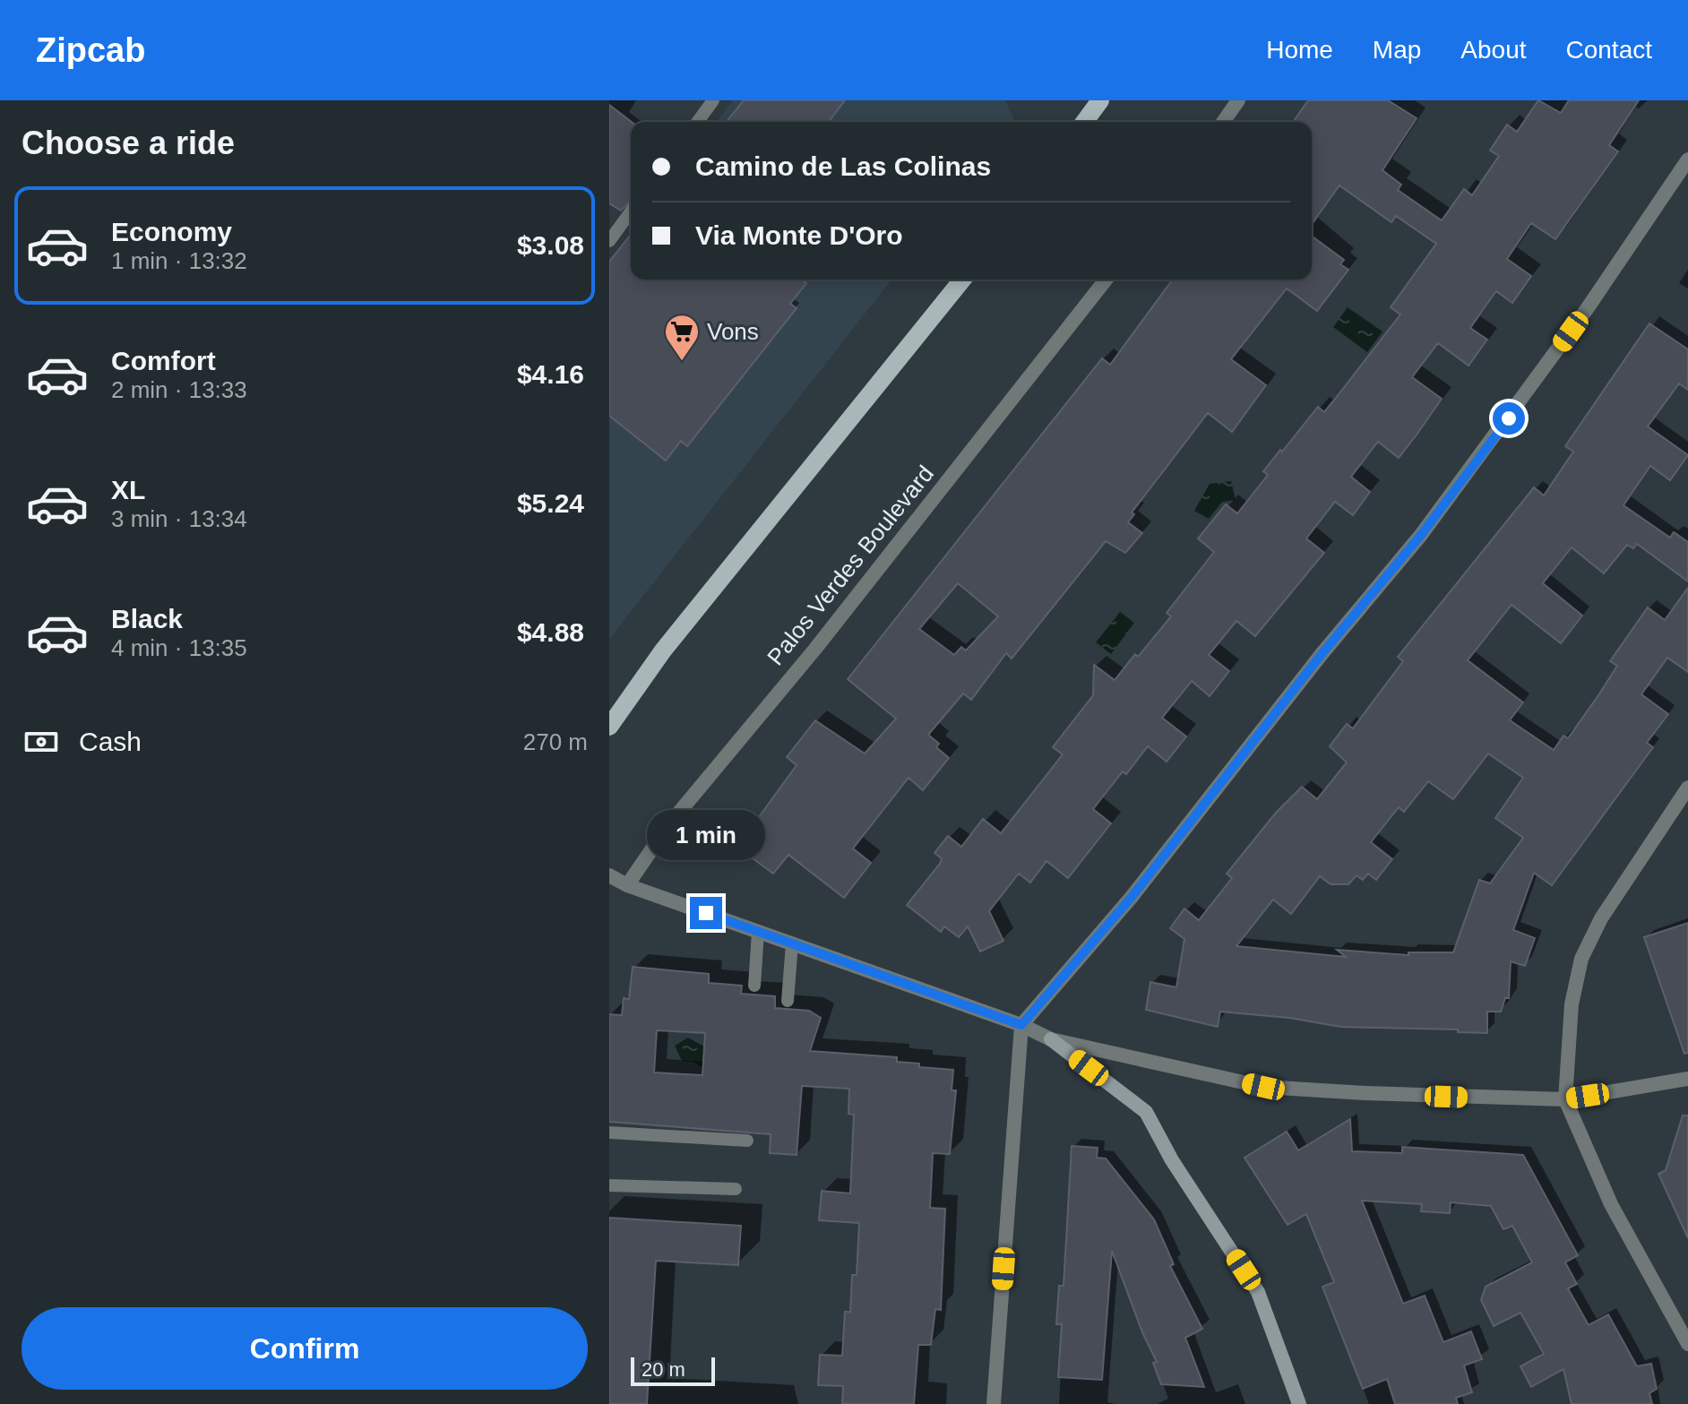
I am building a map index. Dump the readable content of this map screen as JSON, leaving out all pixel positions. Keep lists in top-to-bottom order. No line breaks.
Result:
{"streets":{"street":["Palos Verdes Boulevard"]},"places":{"supermarket":["Vons"]},"scale_bar":"20 m","page":{"header":"Zipcab","nav":["Home","Map","About","Contact"],"heading":"Choose a ride","banner":["Camino de Las Colinas","Via Monte D'Oro"],"list":[{"name":"Economy","note":"1 min · 13:32","value":"$3.08"},{"name":"Comfort","note":"2 min · 13:33","value":"$4.16"},{"name":"XL","note":"3 min · 13:34","value":"$5.24"},{"name":"Black","note":"4 min · 13:35","value":"$4.88"}],"pay":["Cash","270 m"],"bubble":"1 min","buttons":"Confirm","scale":"20 m"}}
